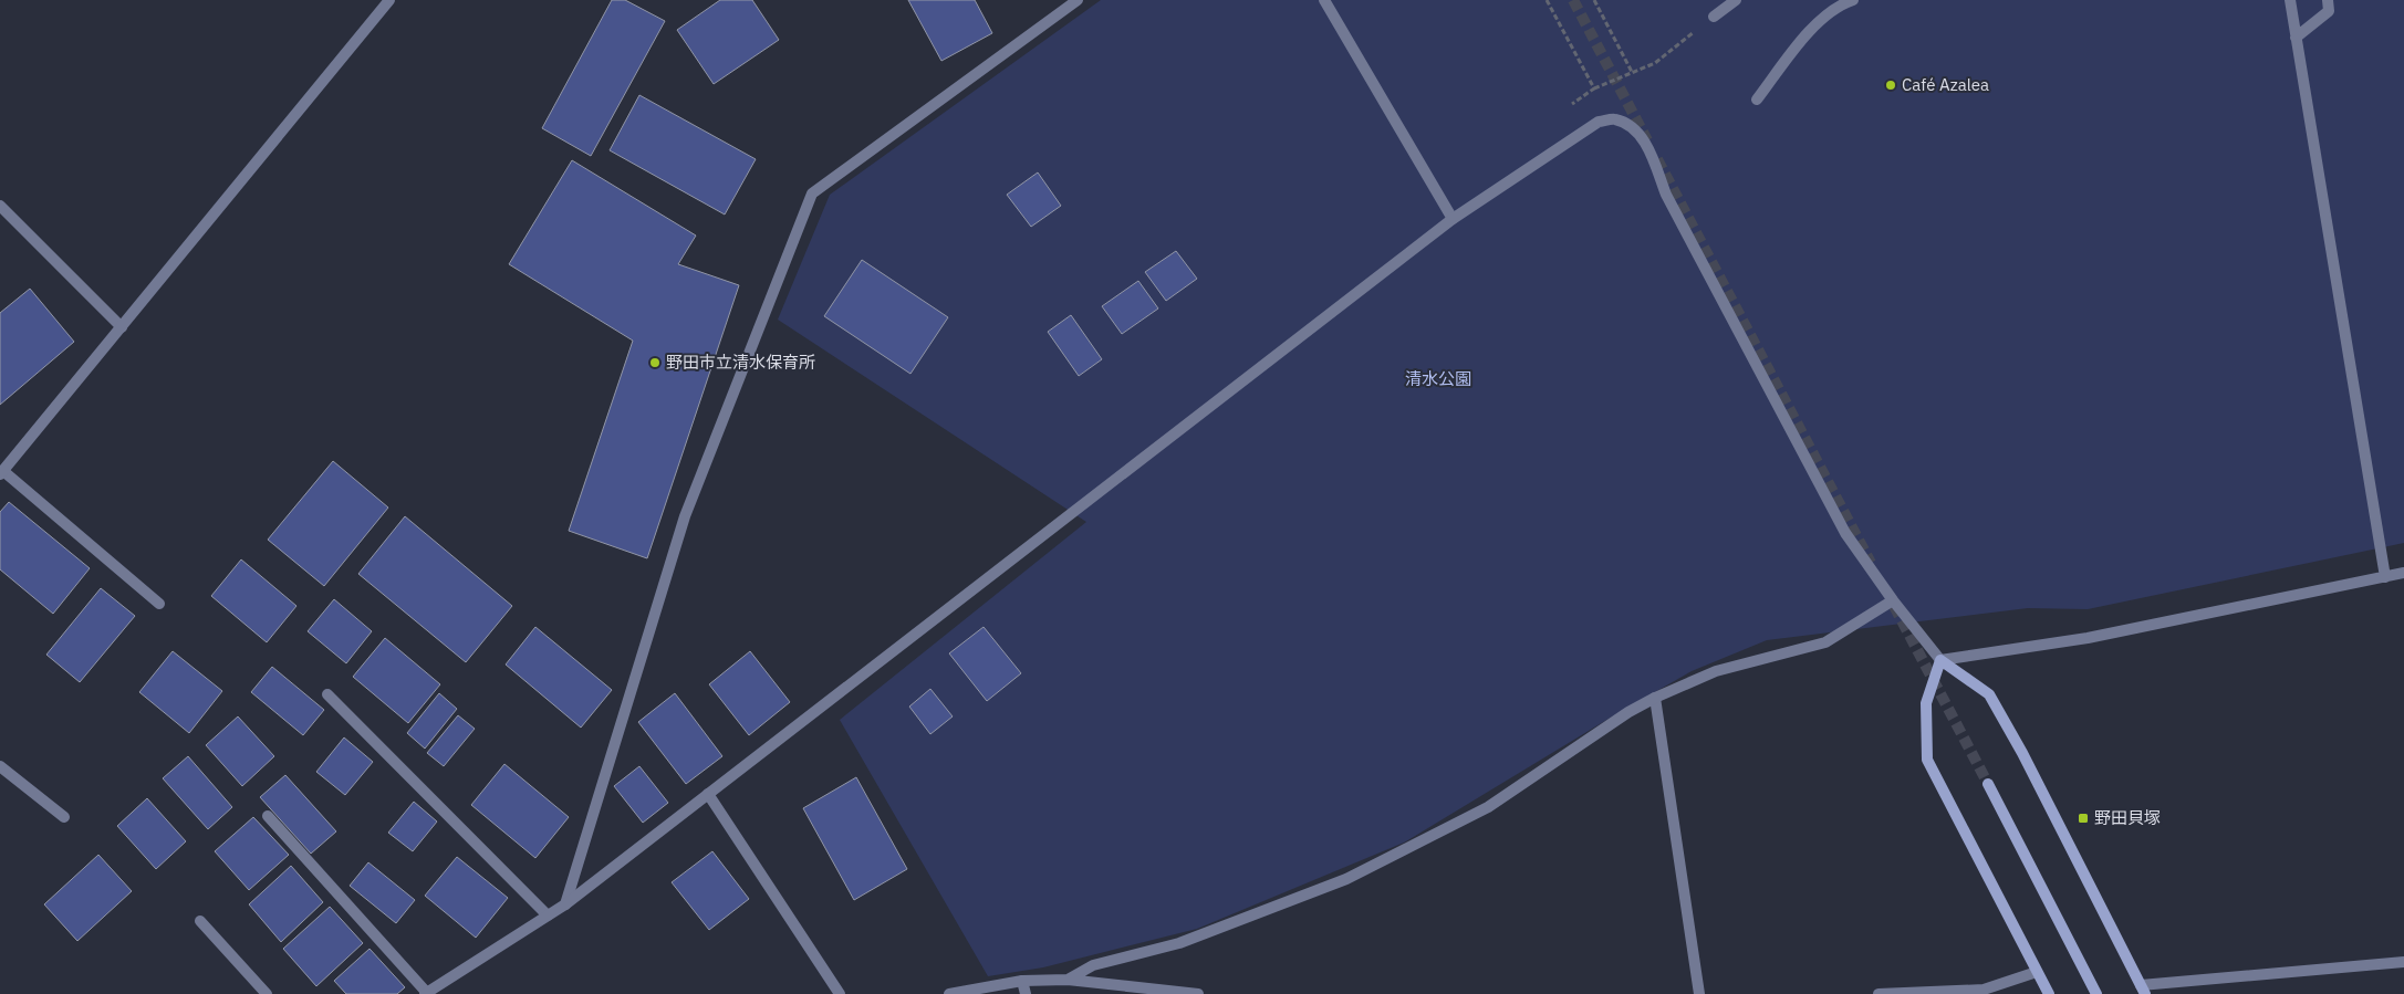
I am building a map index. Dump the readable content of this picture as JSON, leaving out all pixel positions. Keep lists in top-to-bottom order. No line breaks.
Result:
{"parks":["清水公園"],"places":{"other":["Café Azalea","野田市立清水保育所"],"transit":["野田貝塚"]}}
